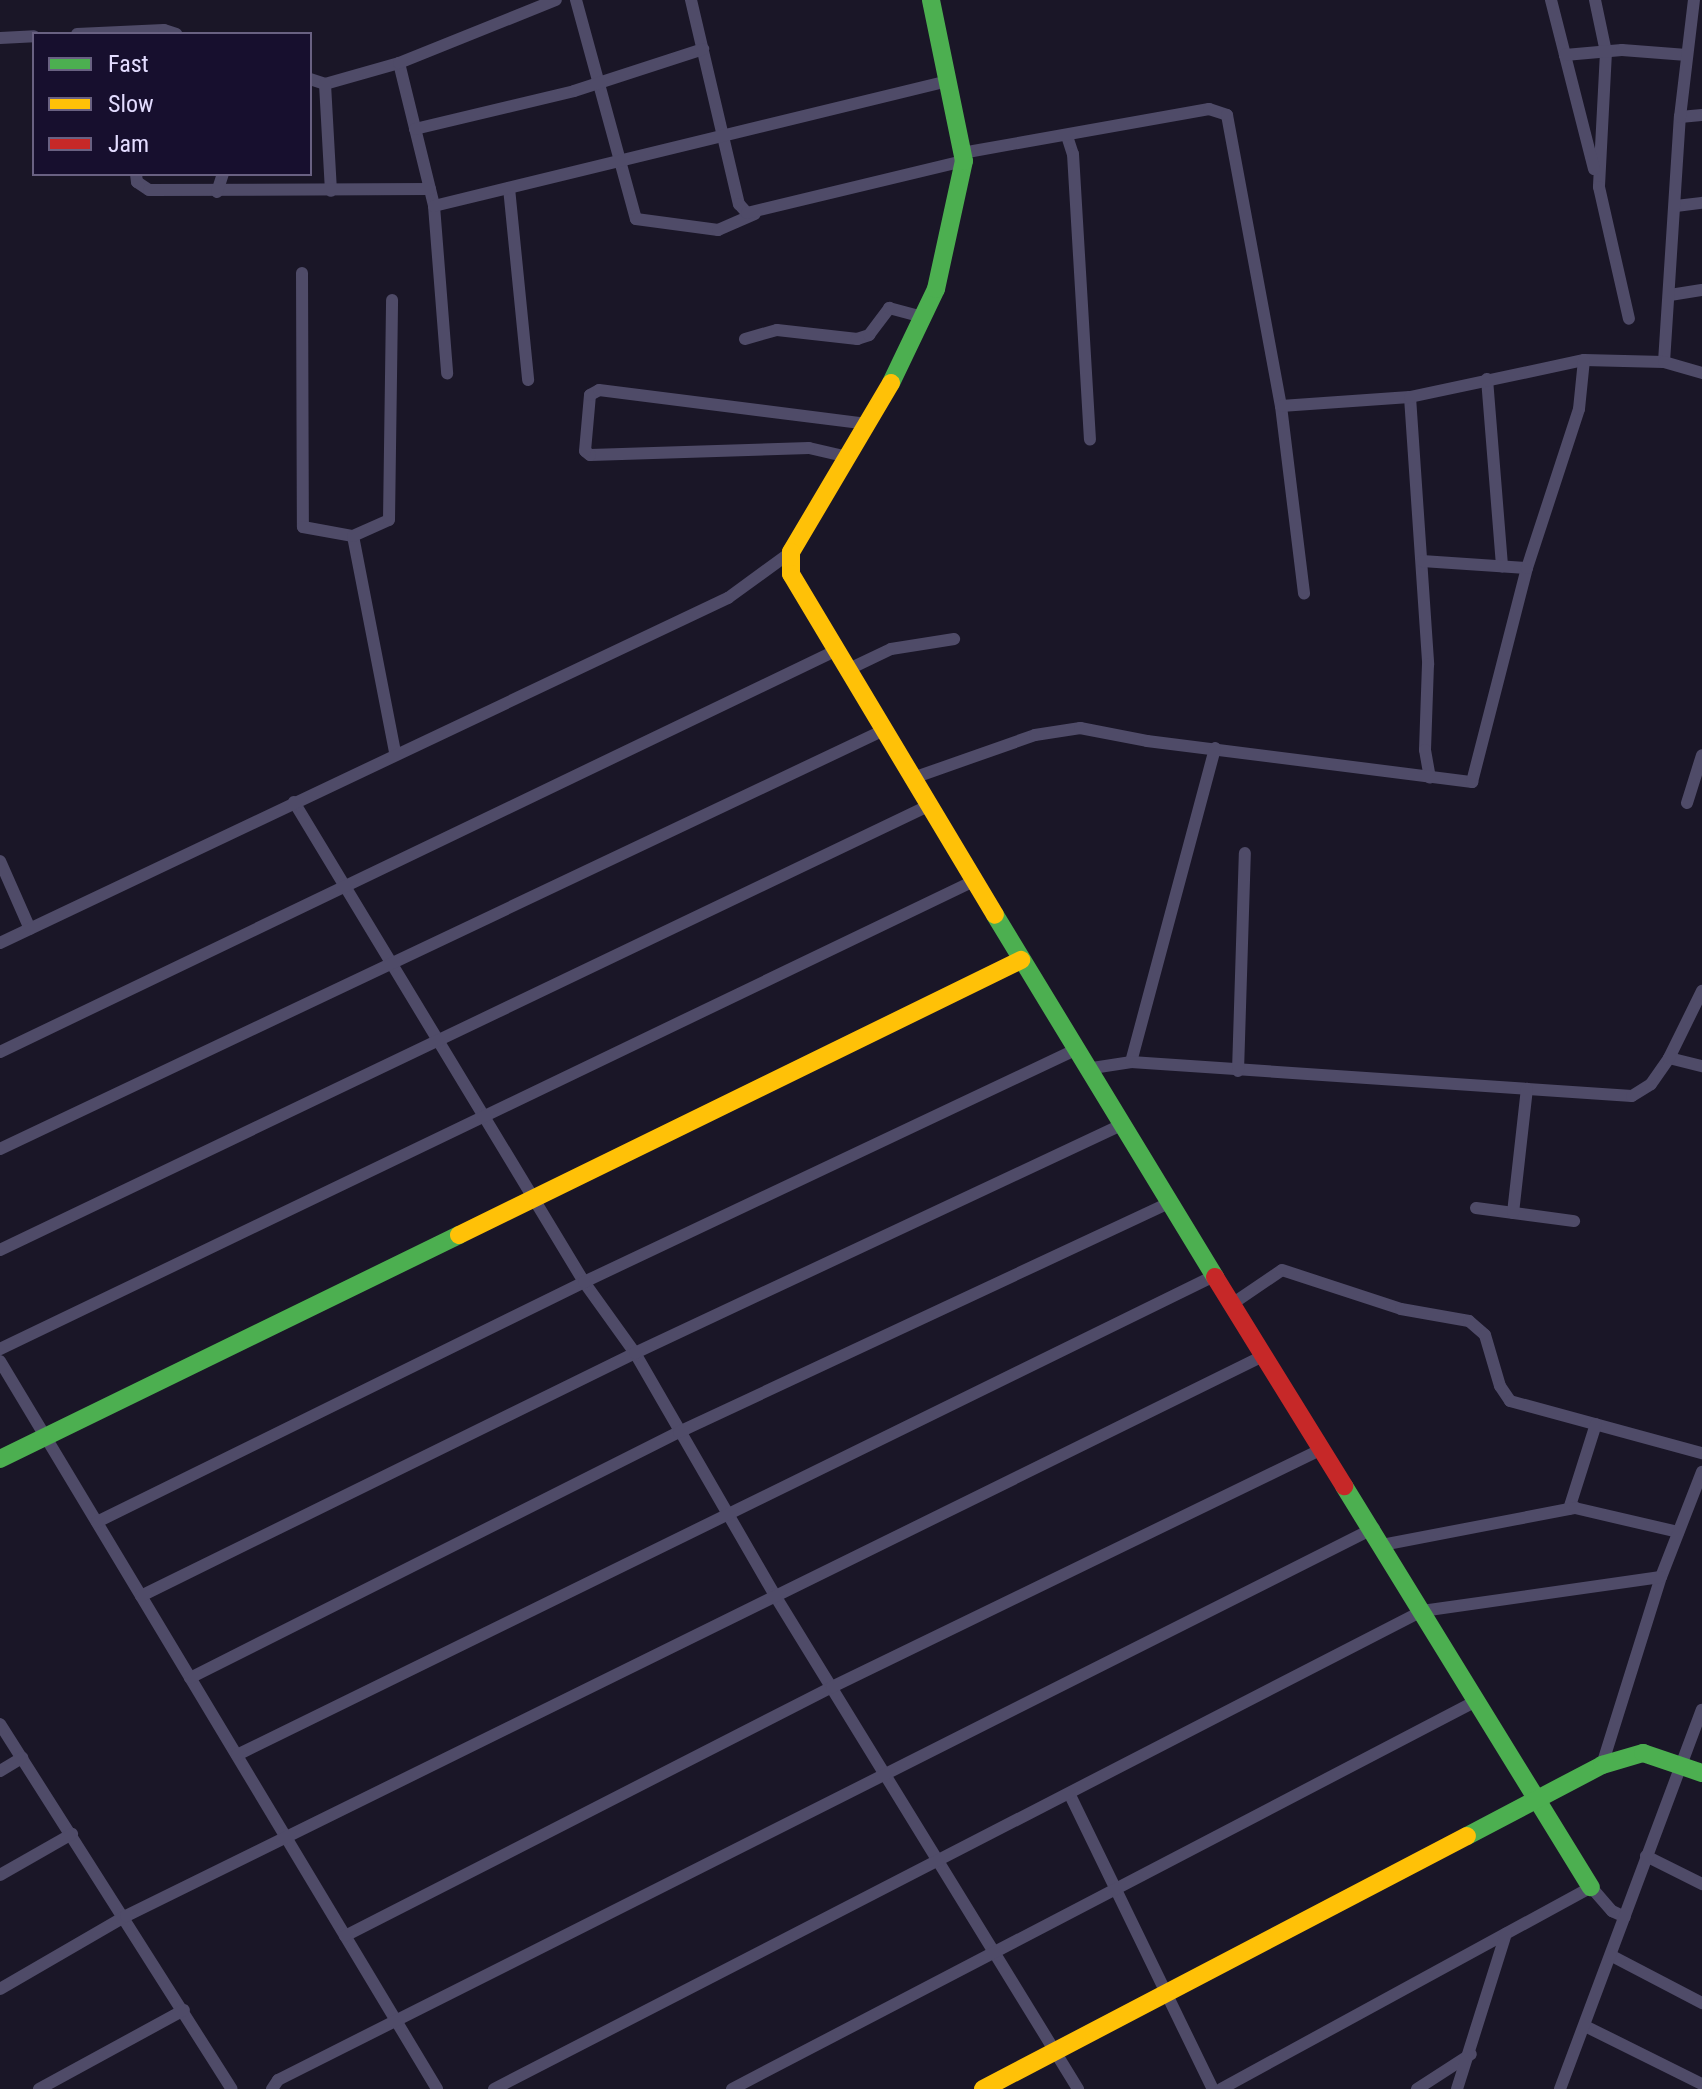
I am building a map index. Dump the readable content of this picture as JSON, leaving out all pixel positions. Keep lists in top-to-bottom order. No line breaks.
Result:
{"legend":["Fast","Slow","Jam"]}
